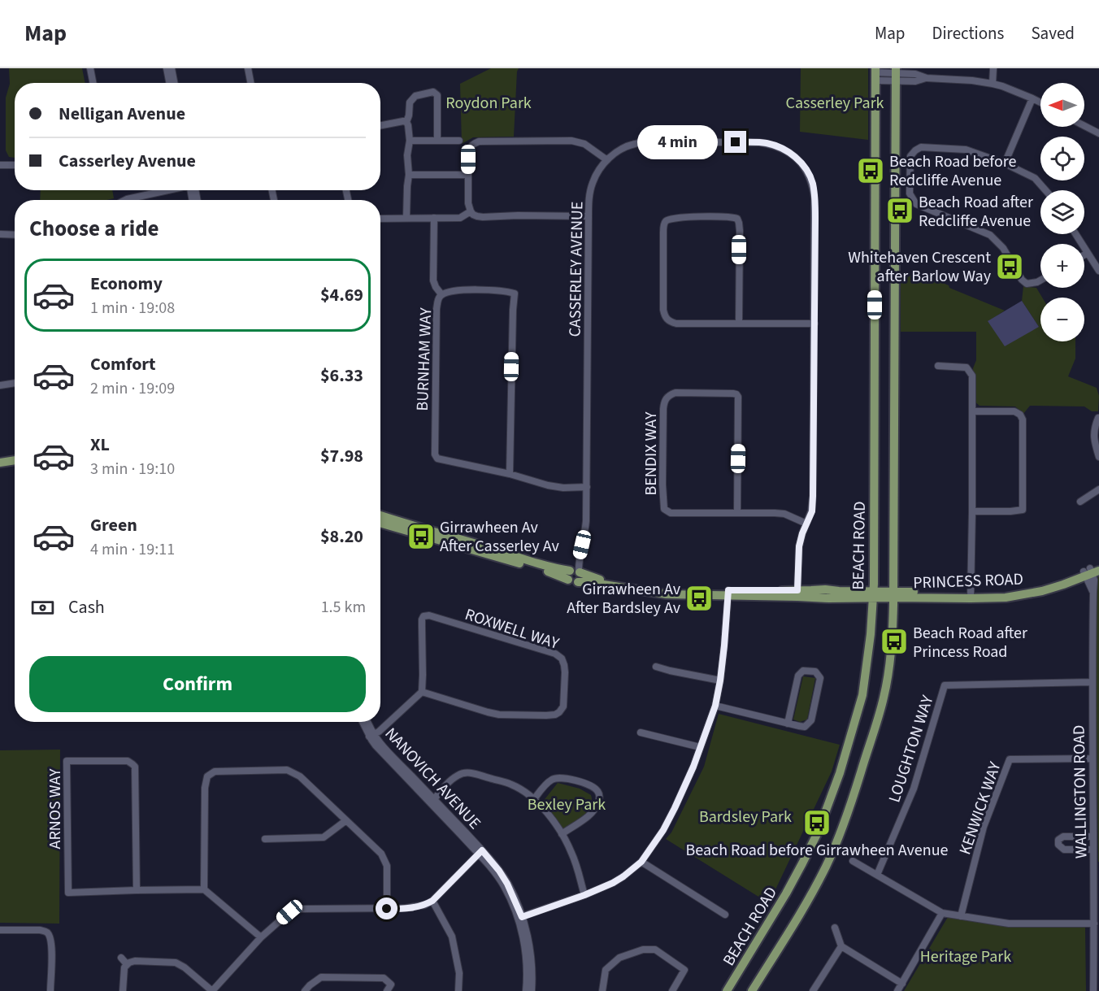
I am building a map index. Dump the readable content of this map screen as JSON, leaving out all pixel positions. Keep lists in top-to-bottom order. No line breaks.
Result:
{"streets":{"main road":["BEACH ROAD","PRINCESS ROAD"],"street":["CASSERLEY AVENUE","BURNHAM WAY","BENDIX WAY","ROXWELL WAY","LOUGHTON WAY","NANOVICH AVENUE","WALLINGTON ROAD","KENWICK WAY","ARNOS WAY"]},"crossings":[["CASSERLEY AVENUE","BURNHAM WAY"],["CASSERLEY AVENUE","BENDIX WAY"],["CASSERLEY AVENUE","PRINCESS ROAD"],["BEACH ROAD","PRINCESS ROAD"],["PRINCESS ROAD","WALLINGTON ROAD"],["LOUGHTON WAY","WALLINGTON ROAD"],["WALLINGTON ROAD","KENWICK WAY"]],"parks":["Roydon Park","Casserley Park","Bexley Park","Bardsley Park","Heritage Park"],"places":{"bus stop":["Beach Road before Redcliffe Avenue","Beach Road after Redcliffe Avenue","Whitehaven Crescent after Barlow Way","Girrawheen Av After Casserley Av","Girrawheen Av After Bardsley Av","Beach Road after Princess Road","Beach Road before Girrawheen Avenue"]},"north":"left","page":{"header":"Map","nav":["Map","Directions","Saved"],"map_buttons":["+","−"],"banner":["Nelligan Avenue","Casserley Avenue"],"bubble":"4 min","heading":"Choose a ride","list":[{"name":"Economy","note":"1 min · 19:08","value":"$4.69"},{"name":"Comfort","note":"2 min · 19:09","value":"$6.33"},{"name":"XL","note":"3 min · 19:10","value":"$7.98"},{"name":"Green","note":"4 min · 19:11","value":"$8.20"}],"pay":["Cash","1.5 km"],"buttons":"Confirm"}}
